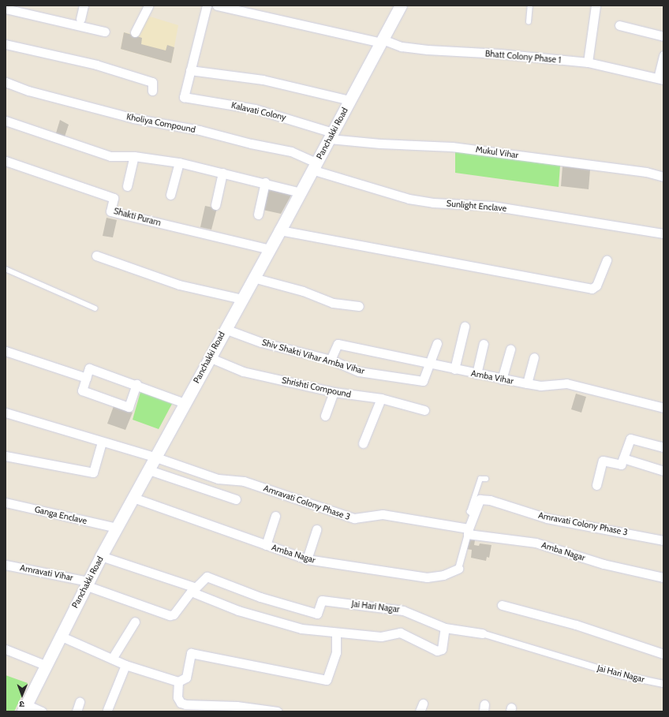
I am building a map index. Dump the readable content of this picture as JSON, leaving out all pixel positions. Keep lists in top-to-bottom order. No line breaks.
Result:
{"streets":{"main road":["Panchakki Road"],"street":["Bhatt Colony Phase 1","Kalavati Colony","Kholiya Compound","Mukul Vihar","Sunlight Enclave","Shakti Puram","Shiv Shakti Vihar Amba Vihar","Amba Vihar","Shrishti Compound","Amravati Colony Phase 3","Ganga Enclave","Amba Nagar","Amravati Vihar","Jai Hari Nagar"]},"crossings":[["Bhatt Colony Phase 1","Panchakki Road"],["Kalavati Colony","Panchakki Road"],["Kalavati Colony","Mukul Vihar"],["Kholiya Compound","Panchakki Road"],["Kholiya Compound","Sunlight Enclave"],["Panchakki Road","Mukul Vihar"],["Panchakki Road","Sunlight Enclave"],["Panchakki Road","Shakti Puram"],["Panchakki Road","Shiv Shakti Vihar Amba Vihar"],["Panchakki Road","Shrishti Compound"],["Panchakki Road","Amravati Colony Phase 3"],["Panchakki Road","Ganga Enclave"],["Panchakki Road","Amba Nagar"],["Panchakki Road","Amravati Vihar"],["Shiv Shakti Vihar Amba Vihar","Amba Vihar"],["Amravati Colony Phase 3","Amba Nagar"],["Amravati Vihar","Jai Hari Nagar"]],"north":"bottom"}
